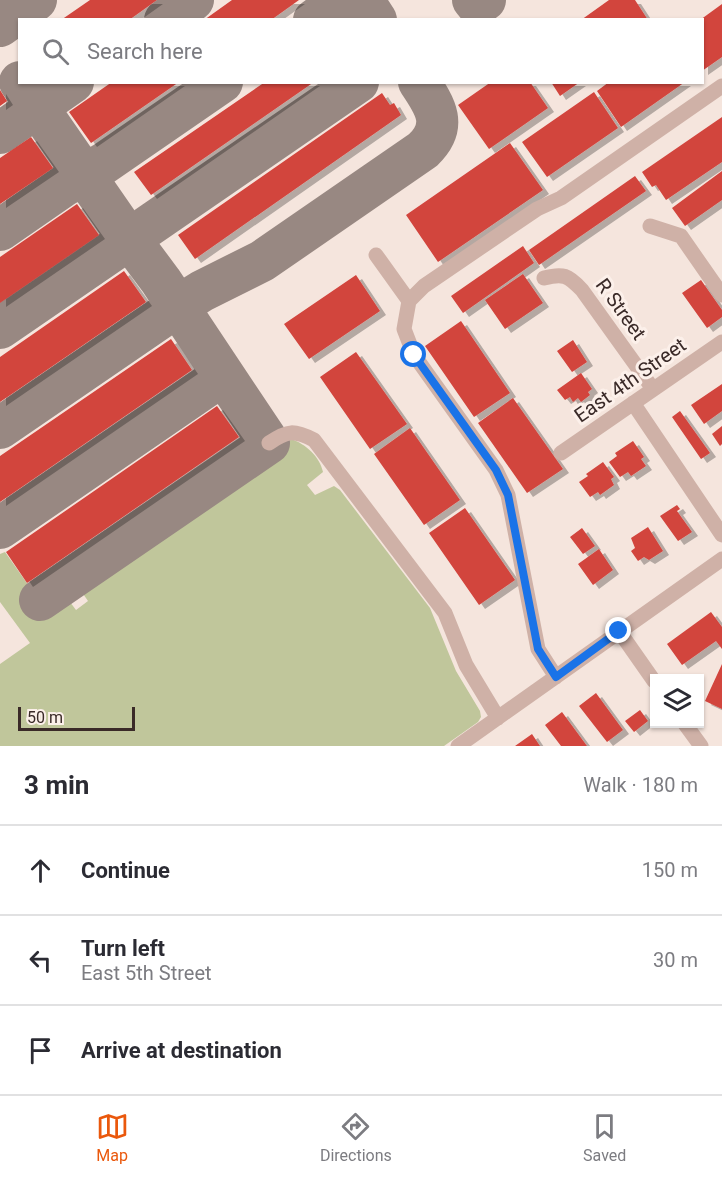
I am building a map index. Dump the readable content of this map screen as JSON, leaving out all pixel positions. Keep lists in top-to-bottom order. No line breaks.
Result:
{"streets":{"street":["R Street","East 4th Street"]},"crossings":[["R Street","East 4th Street"]],"scale_bar":"50 m","page":{"search":"Search here","scale":"50 m","heading":["3 min","Walk · 180 m"],"list":[["Continue","150 m"],["Turn left","East 5th Street","30 m"],"Arrive at destination"],"nav":["Map","Directions","Saved"]}}
